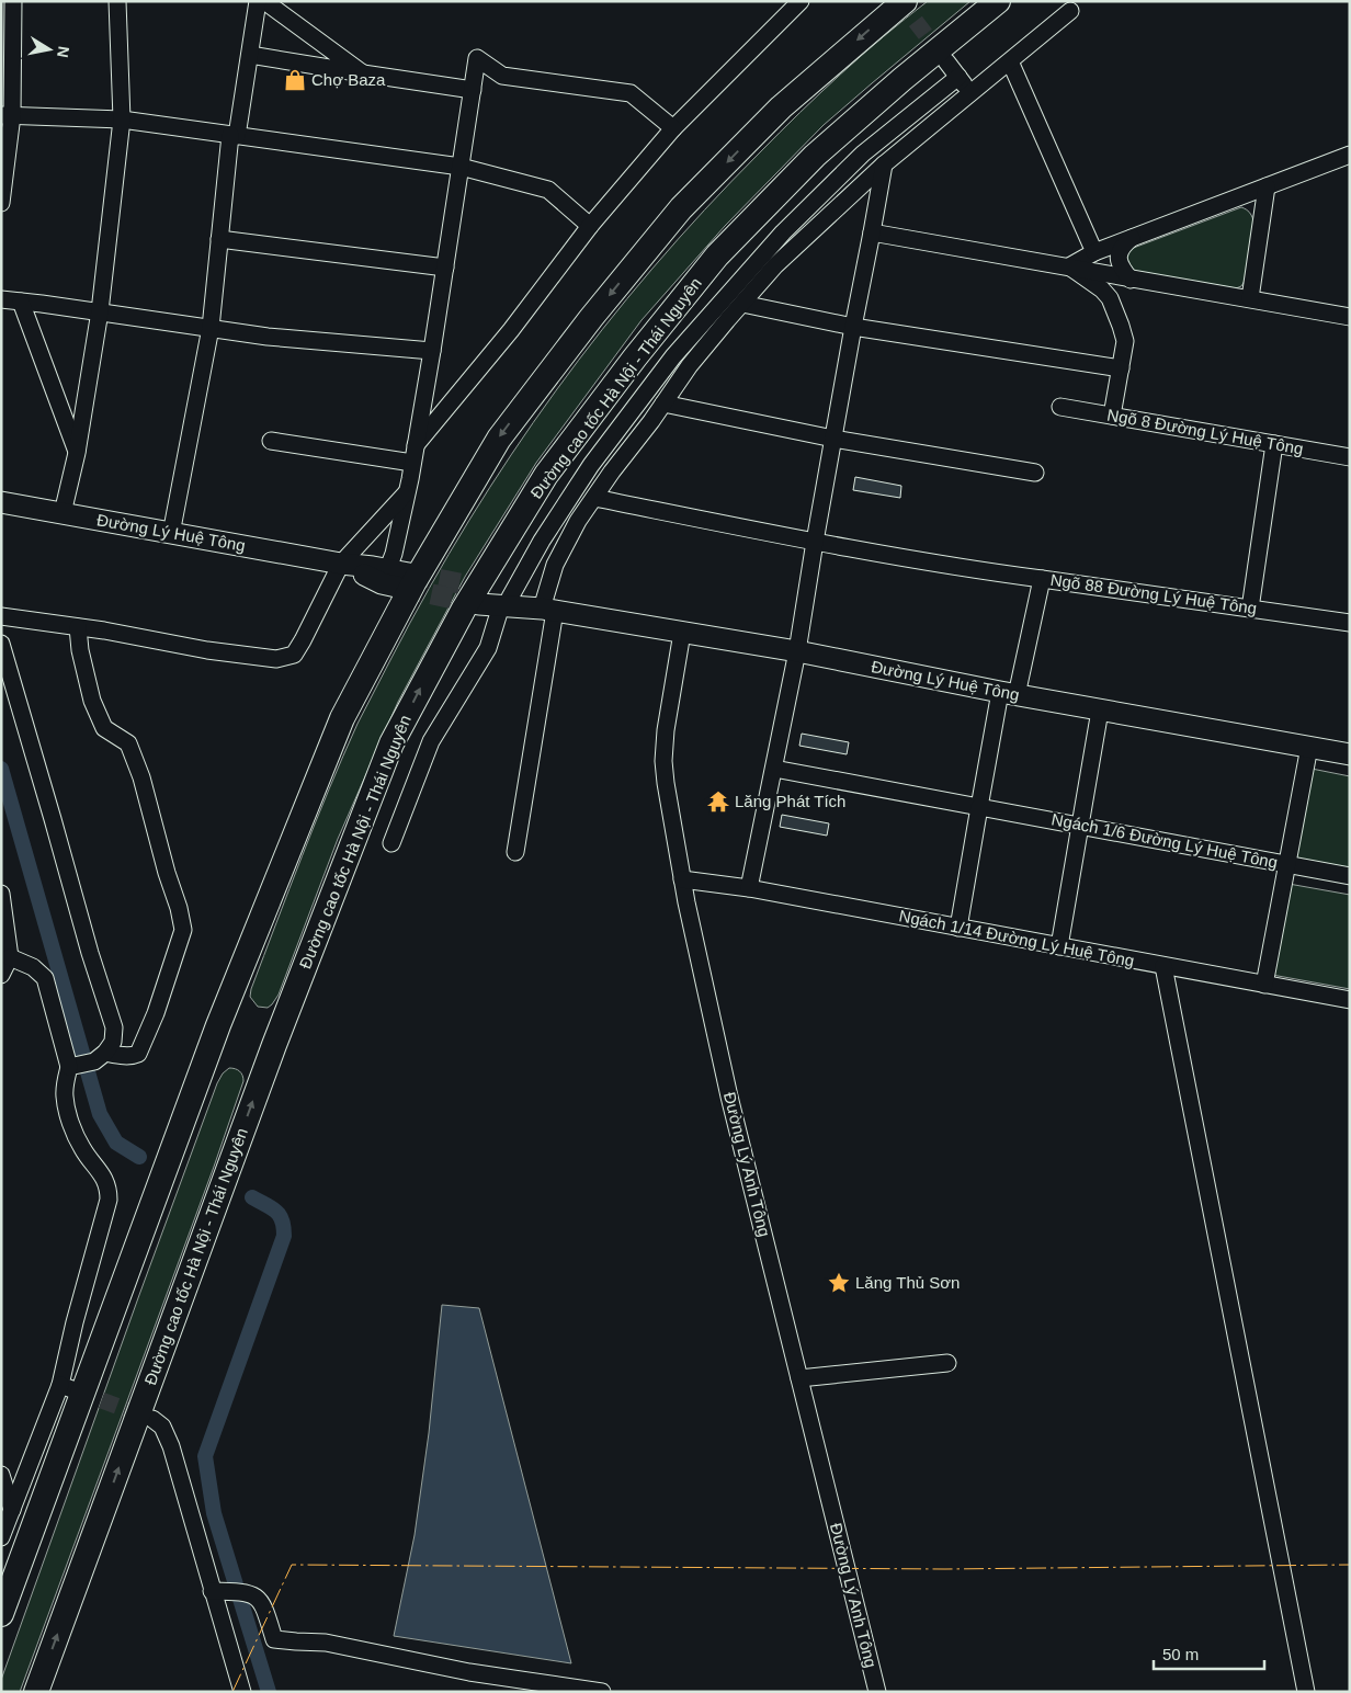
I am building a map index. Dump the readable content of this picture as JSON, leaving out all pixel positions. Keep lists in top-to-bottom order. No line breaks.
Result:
{"streets":{"highway":["Đường cao tốc Hà Nội - Thái Nguyên"],"main road":["Đường Lý Huệ Tông"],"street":["Ngõ 8 Đường Lý Huệ Tông","Ngõ 88 Đường Lý Huệ Tông","Ngách 1/6 Đường Lý Huệ Tông","Ngách 1/14 Đường Lý Huệ Tông","Đường Lý Anh Tông"]},"crossings":[["Đường Lý Huệ Tông","Ngõ 88 Đường Lý Huệ Tông"],["Đường Lý Huệ Tông","Đường Lý Anh Tông"],["Ngõ 88 Đường Lý Huệ Tông","Ngách 1/6 Đường Lý Huệ Tông"],["Ngõ 88 Đường Lý Huệ Tông","Ngách 1/14 Đường Lý Huệ Tông"],["Ngách 1/14 Đường Lý Huệ Tông","Đường Lý Anh Tông"]],"places":{"shop":["Chợ Baza"],"temple":["Lăng Phát Tích"],"place":["Lăng Thủ Sơn"]},"scale_bar":"50 m","north":"right"}
